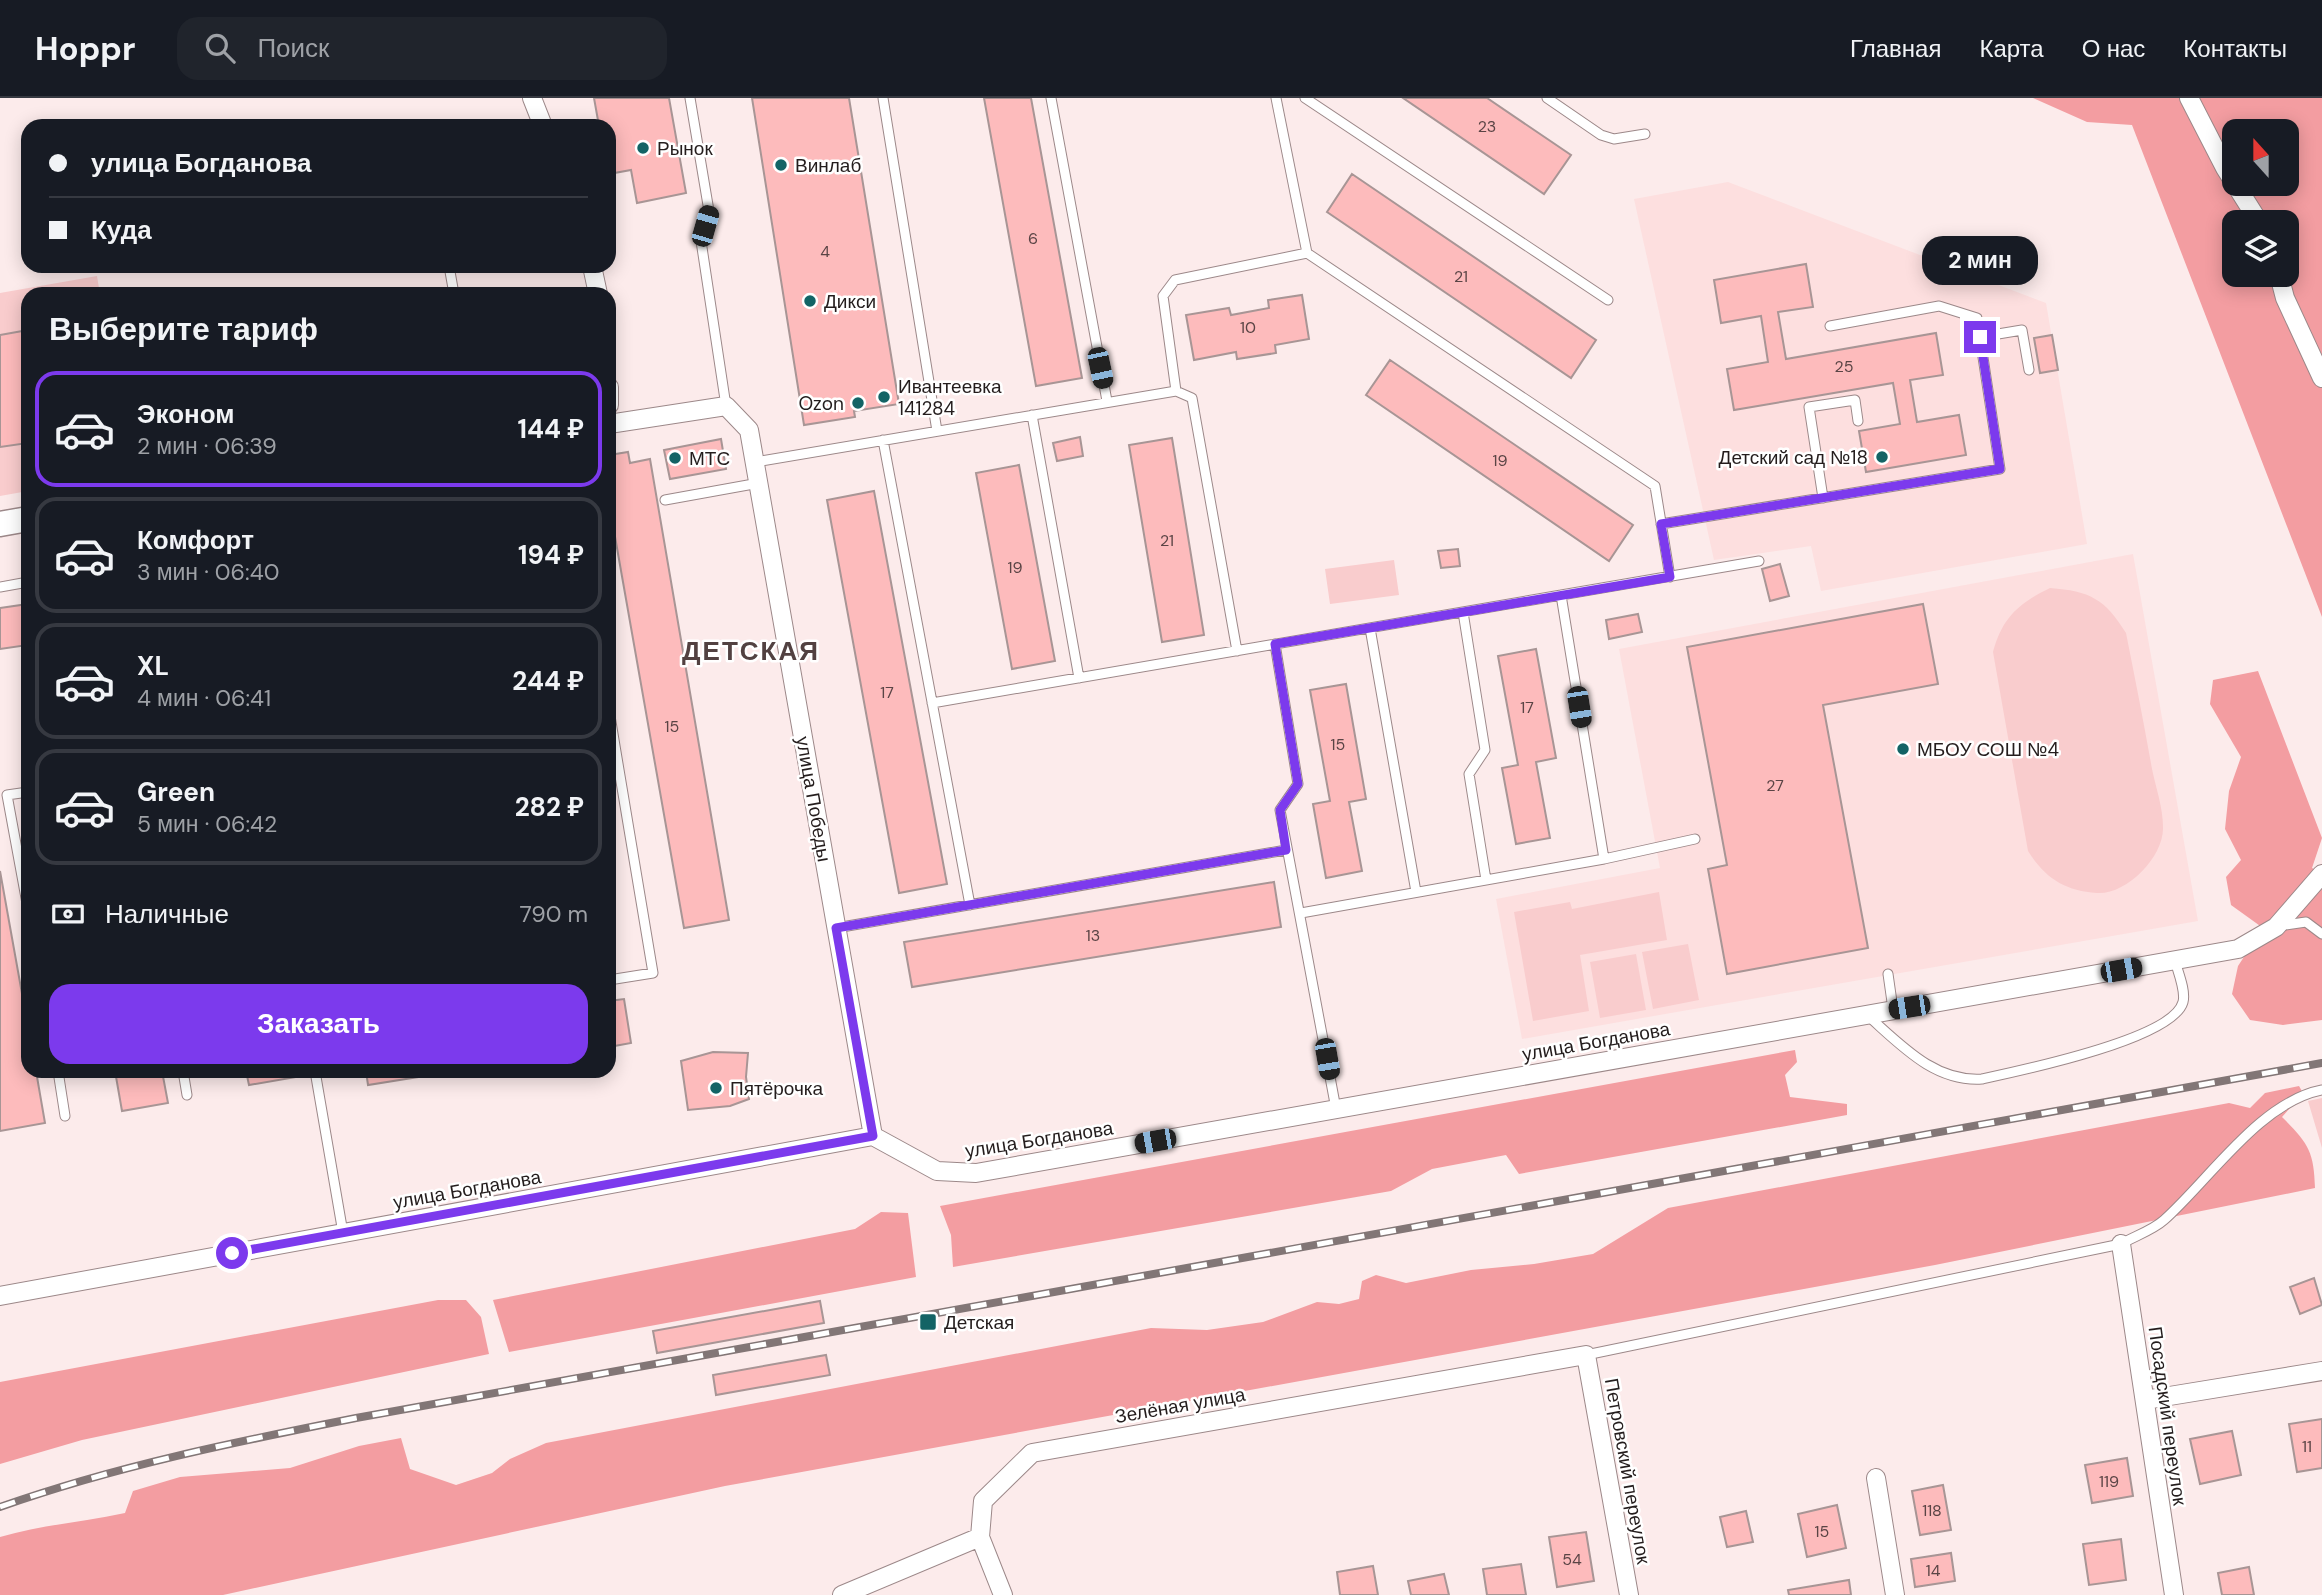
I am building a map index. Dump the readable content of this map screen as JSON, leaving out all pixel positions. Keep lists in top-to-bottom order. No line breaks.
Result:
{"streets":{"street":["улица Победы","улица Богданова","Зелёная улица","Посадский переулок","Петровский переулок"]},"crossings":[["улица Победы","улица Богданова"],["Зелёная улица","Петровский переулок"]],"districts":["ДЕТСКАЯ"],"places":{"other":["Рынок","Винлаб","Дикси","Ивантеевка 141284","Ozon","Детский сад №18","МТС","МБОУ СОШ №4","Пятёрочка"],"transit":["Детская"]},"house_numbers":["23","6","4","21","10","25","19","21","19","17","17","15","15","27","13","11","119","118","15","54","14"],"north":"top","page":{"header":"Hoppr","search":"Поиск","nav":["Главная","Карта","О нас","Контакты"],"banner":["улица Богданова","Куда"],"bubble":"2 мин","heading":"Выберите тариф","list":[{"name":"Эконом","note":"2 мин · 06:39","value":"144 ₽"},{"name":"Комфорт","note":"3 мин · 06:40","value":"194 ₽"},{"name":"XL","note":"4 мин · 06:41","value":"244 ₽"},{"name":"Green","note":"5 мин · 06:42","value":"282 ₽"}],"pay":["Наличные","790 m"],"buttons":"Заказать"}}
